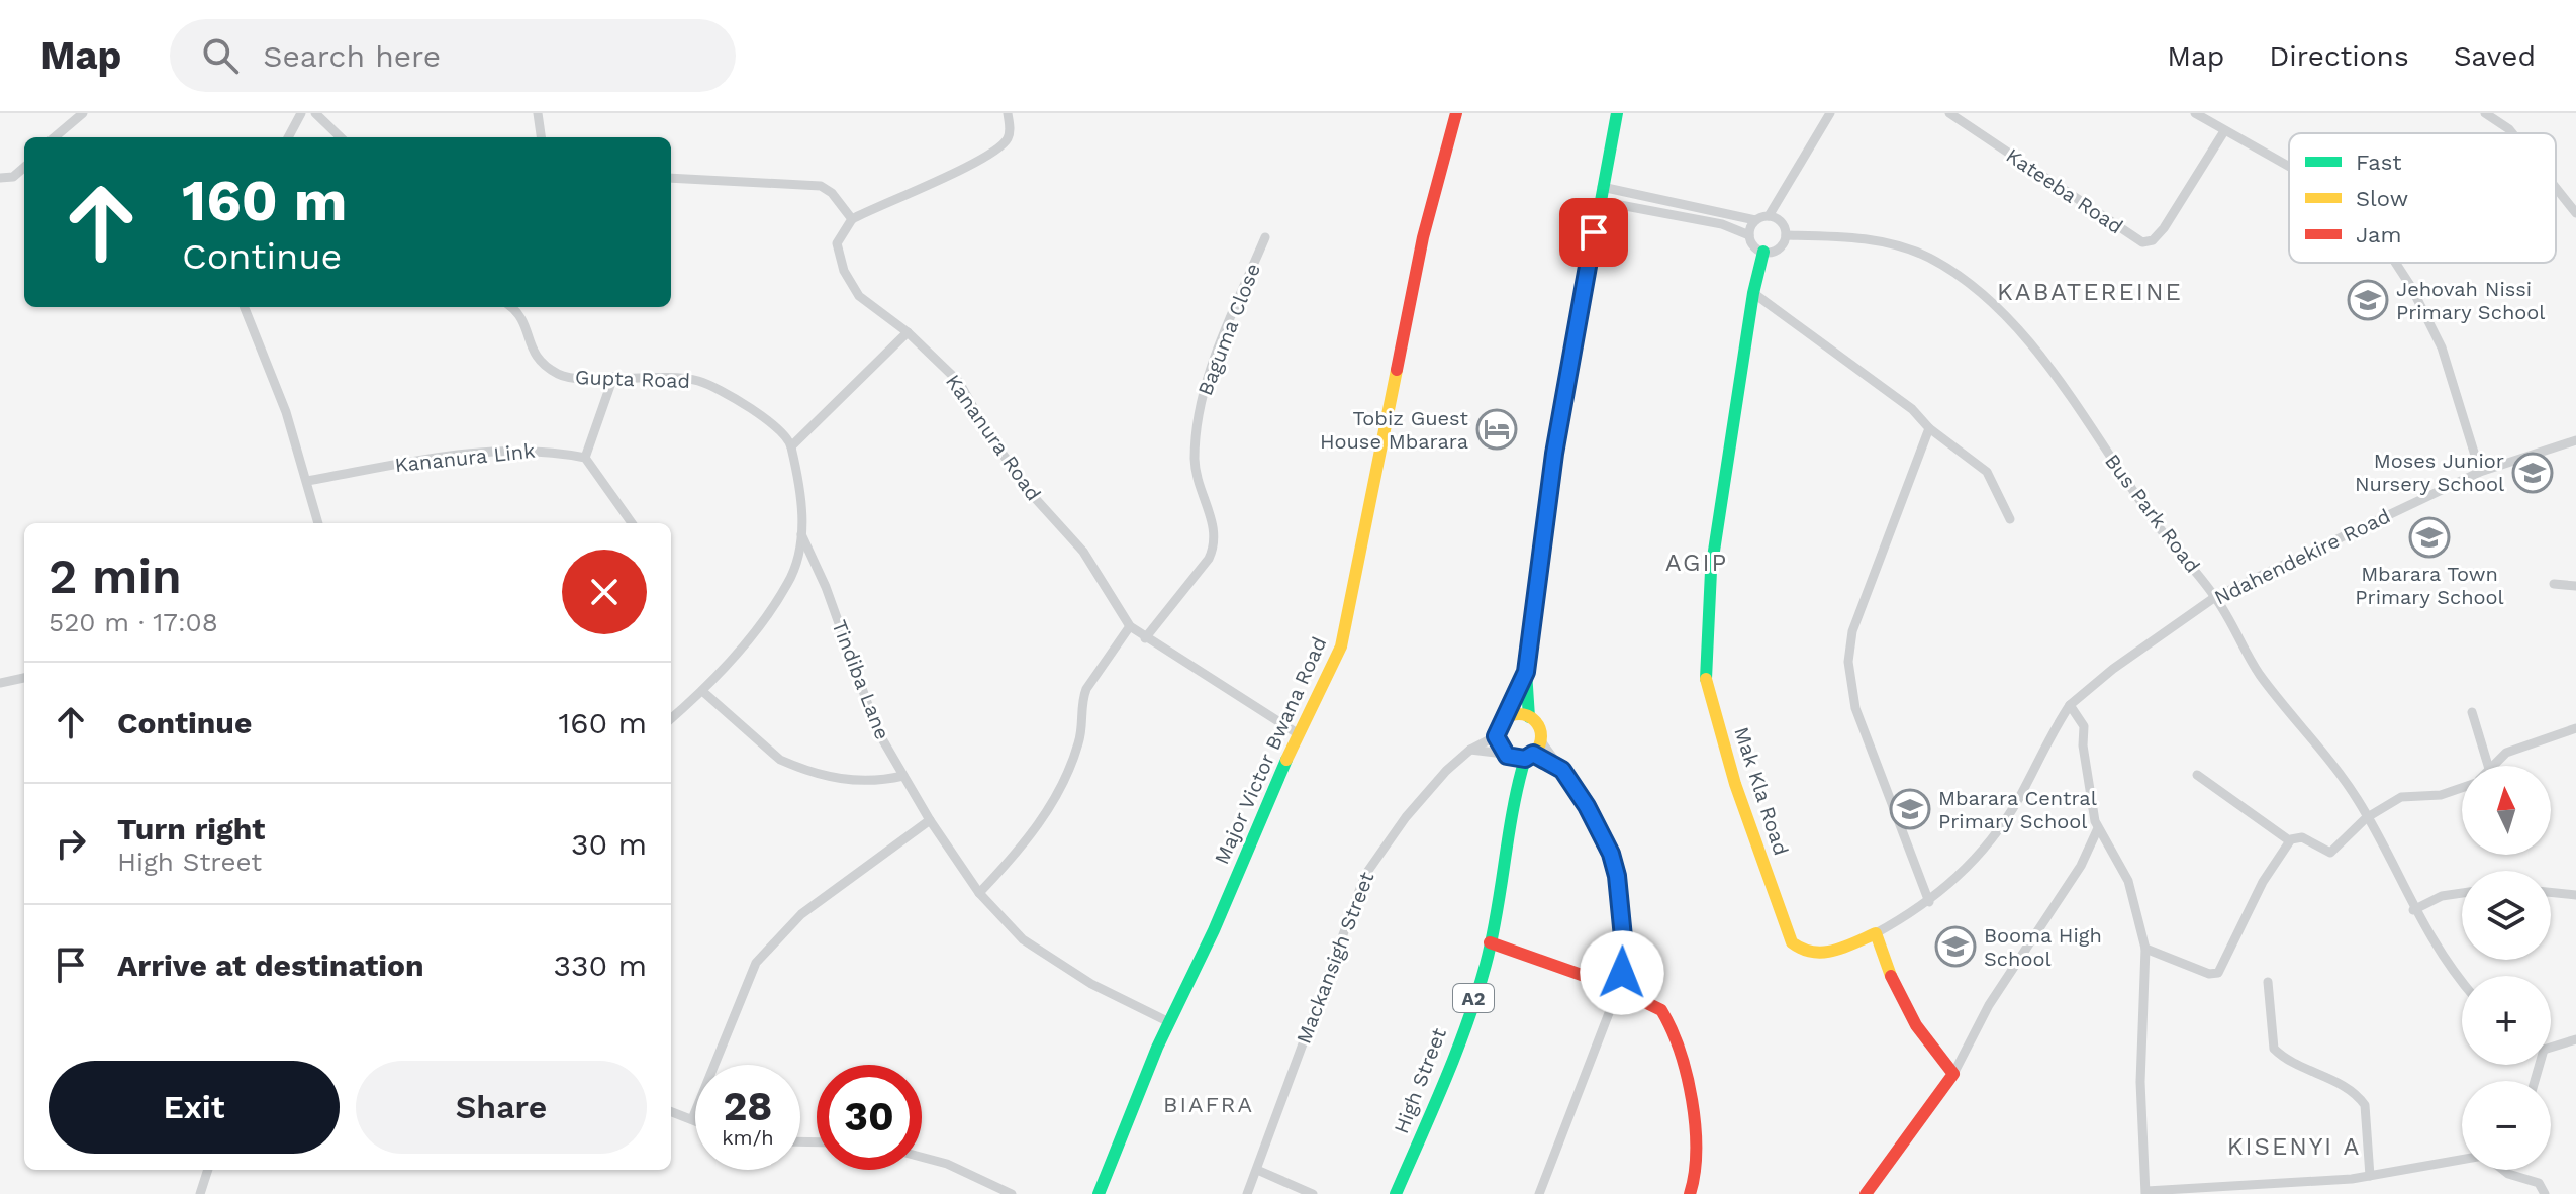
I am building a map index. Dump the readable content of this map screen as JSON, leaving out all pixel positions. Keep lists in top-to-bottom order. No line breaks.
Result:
{"streets":{"street":["Kateeba Road","Baguma Close","Gupta Road","Kananura Road","Kananura Link","Bus Park Road","Ndahendekire Road","Tindiba Lane","Major Victor Bwana Road","Mak Kla Road","Mackansigh Street","A2","High Street"]},"crossings":[["Baguma Close","Kananura Road"],["Kananura Road","Major Victor Bwana Road"],["Bus Park Road","Ndahendekire Road"],["Bus Park Road","Mak Kla Road"],["Ndahendekire Road","Mak Kla Road"],["Tindiba Lane","Major Victor Bwana Road"],["Mackansigh Street","A2"],["Mackansigh Street","High Street"],["A2","High Street"]],"districts":["KABATEREINE","AGIP","BIAFRA","KISENYI A"],"places":{"school or university":["Jehovah Nissi Primary School","Moses Junior Nursery School","Mbarara Town Primary School","Mbarara Central Primary School","Booma High School"],"hotel":["Tobiz Guest House Mbarara"]},"legend":["Fast","Slow","Jam"],"north":"top","page":{"header":"Map","search":"Search here","nav":["Map","Directions","Saved"],"turn":["160 m","Continue"],"heading":["2 min","520 m · 17:08"],"list":[{"name":"Continue","value":"160 m"},{"name":"Turn right","note":"High Street","value":"30 m"},{"name":"Arrive at destination","value":"330 m"}],"map_buttons":["+","−"],"buttons":["Exit","Share"],"speed":"28 km/h","limit":"30"}}
